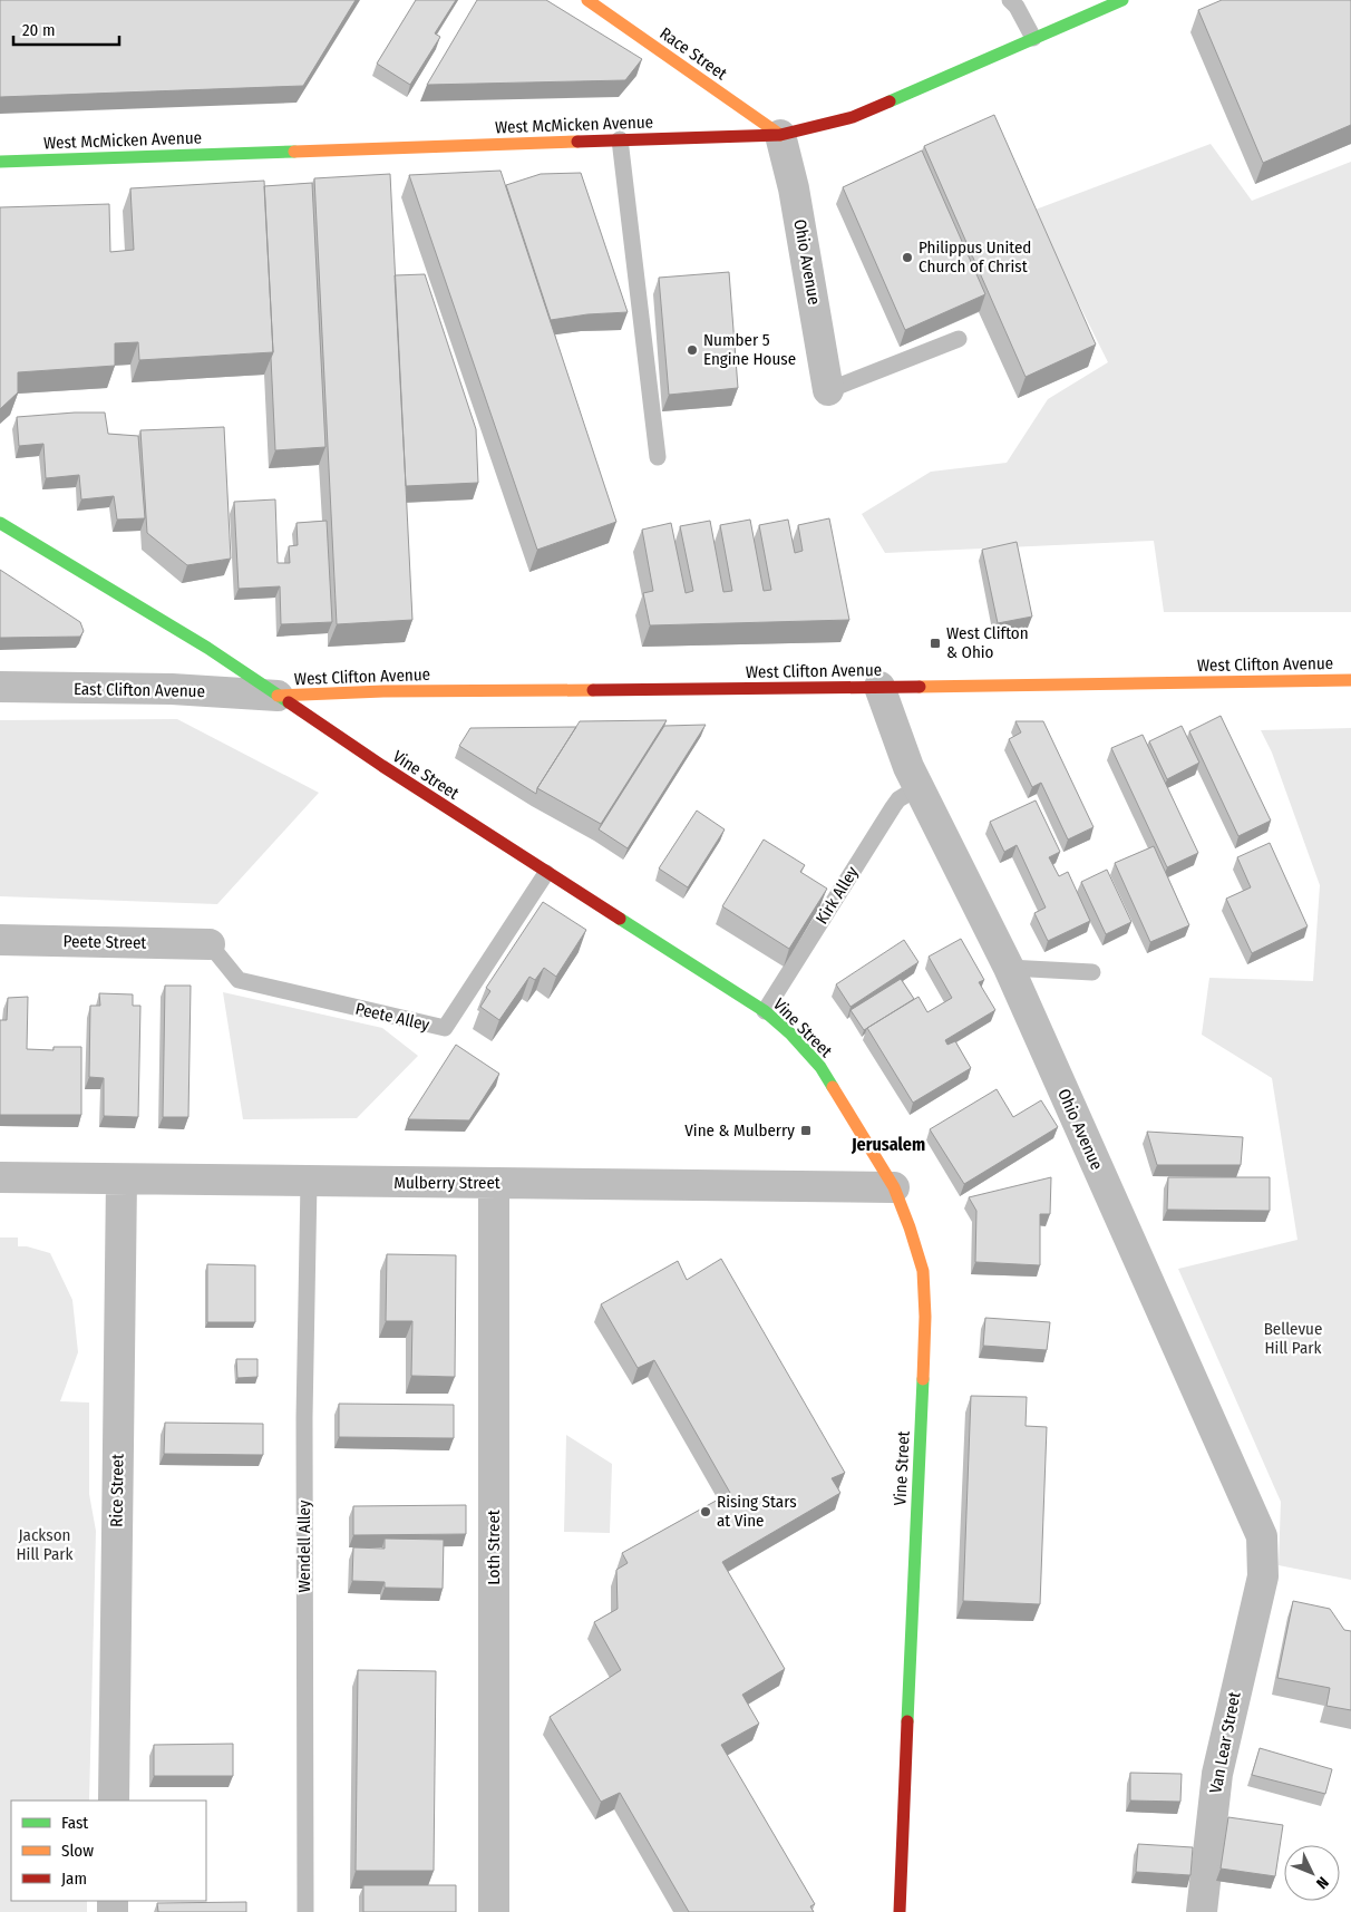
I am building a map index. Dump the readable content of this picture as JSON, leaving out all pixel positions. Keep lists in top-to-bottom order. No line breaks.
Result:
{"streets":{"main road":["Race Street","West McMicken Avenue","West Clifton Avenue","Vine Street"],"street":["Ohio Avenue","East Clifton Avenue","Peete Street","Mulberry Street","Rice Street","Loth Street","Van Lear Street"],"lane":["Kirk Alley","Peete Alley","Wendell Alley"]},"crossings":[["Race Street","West McMicken Avenue"],["Race Street","Ohio Avenue"],["West McMicken Avenue","Ohio Avenue"],["Ohio Avenue","West Clifton Avenue"],["Ohio Avenue","Kirk Alley"],["Ohio Avenue","Van Lear Street"],["West Clifton Avenue","East Clifton Avenue"],["West Clifton Avenue","Vine Street"],["East Clifton Avenue","Vine Street"],["Vine Street","Kirk Alley"],["Vine Street","Peete Alley"],["Vine Street","Mulberry Street"],["Peete Street","Peete Alley"],["Mulberry Street","Rice Street"],["Mulberry Street","Wendell Alley"],["Mulberry Street","Loth Street"]],"districts":["Jerusalem"],"parks":["Bellevue Hill Park","Jackson Hill Park"],"places":{"other":["Philippus United Church of Christ","Number 5 Engine House","Rising Stars at Vine"],"transit":["West Clifton & Ohio","Vine & Mulberry"]},"legend":["Fast","Slow","Jam"],"scale_bar":"20 m","north":"bottom right"}
